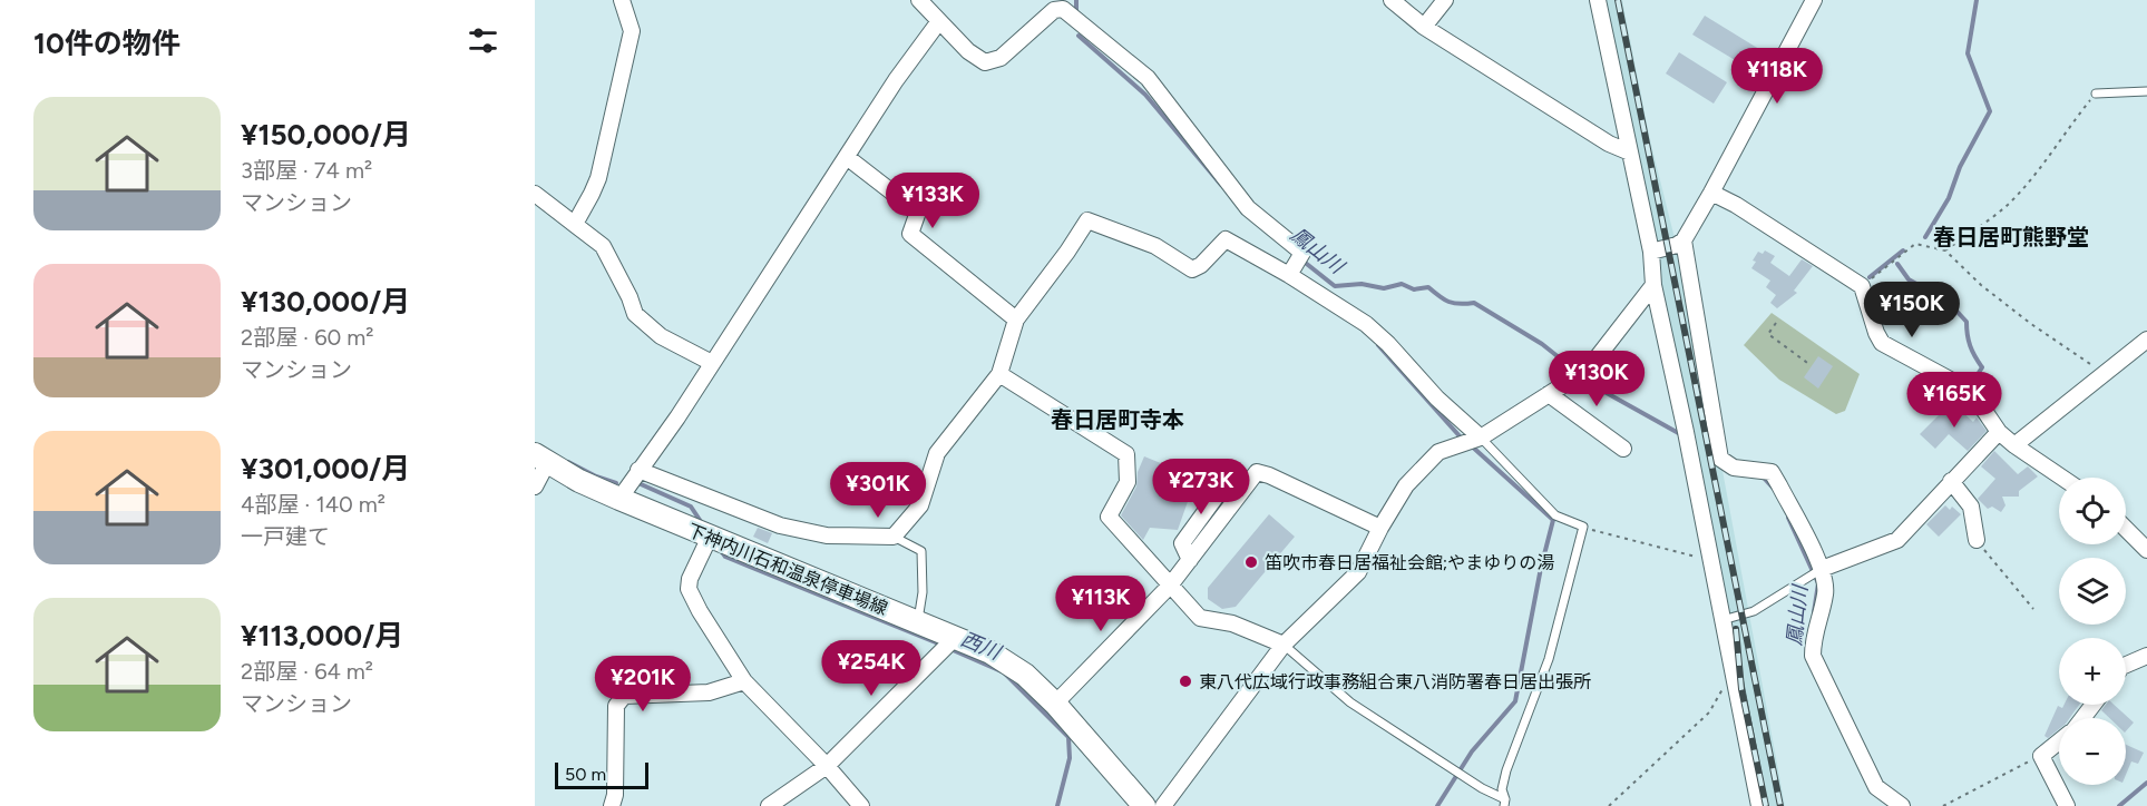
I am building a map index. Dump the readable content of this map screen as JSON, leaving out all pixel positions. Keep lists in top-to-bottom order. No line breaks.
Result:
{"streets":{"main road":["下神内川石和温泉停車場線"]},"districts":["春日居町熊野堂","春日居町寺本"],"water":["鳳山川","西川"],"places":["笛吹市春日居福祉会館;やまゆりの湯","東八代広域行政事務組合東八消防署春日居出張所"],"scale_bar":"50 m","page":{"heading":"10件の物件","price":["¥118K","¥133K","¥150K","¥130K","¥165K","¥273K","¥301K","¥113K","¥254K","¥201K"],"list":[{"name":"¥150,000/月","note":"3部屋 · 74 m² · マンション"},{"name":"¥130,000/月","note":"2部屋 · 60 m² · マンション"},{"name":"¥301,000/月","note":"4部屋 · 140 m² · 一戸建て"},{"name":"¥113,000/月","note":"2部屋 · 64 m² · マンション"}],"map_buttons":["+","−"],"scale":"50 m"}}
